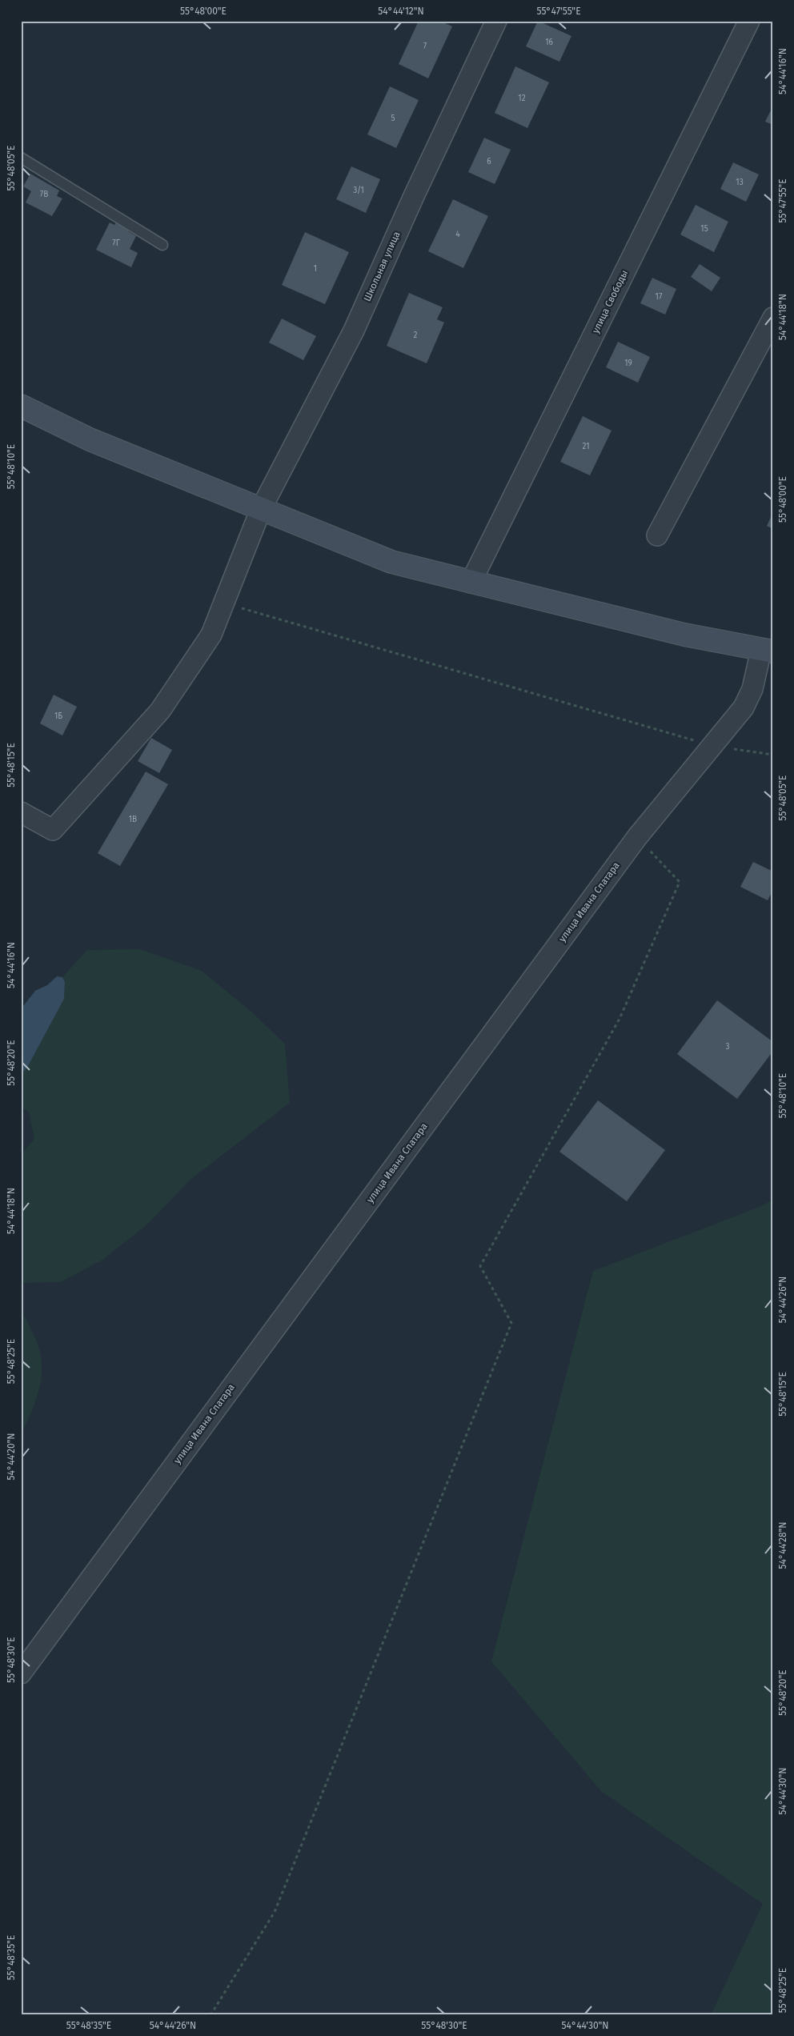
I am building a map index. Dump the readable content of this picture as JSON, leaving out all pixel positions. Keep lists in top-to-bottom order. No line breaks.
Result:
{"streets":{"street":["Школьная улица","улица Свободы","улица Ивана Спатара"]},"house_numbers":["16","7","12","5","6","13","3/1","7В","15","4","7Г","1","17","2","19","21","1Б","1В","3"],"coordinates":["55°48'00\"E","54°44'12\"N","55°47'55\"E","54°44'16\"N","55°48'05\"E","54°44'18\"N","55°48'10\"E","55°48'15\"E","55°48'20\"E","54°44'26\"N","55°48'25\"E","54°44'20\"N","54°44'28\"N","55°48'30\"E","54°44'30\"N","55°48'35\"E"]}
